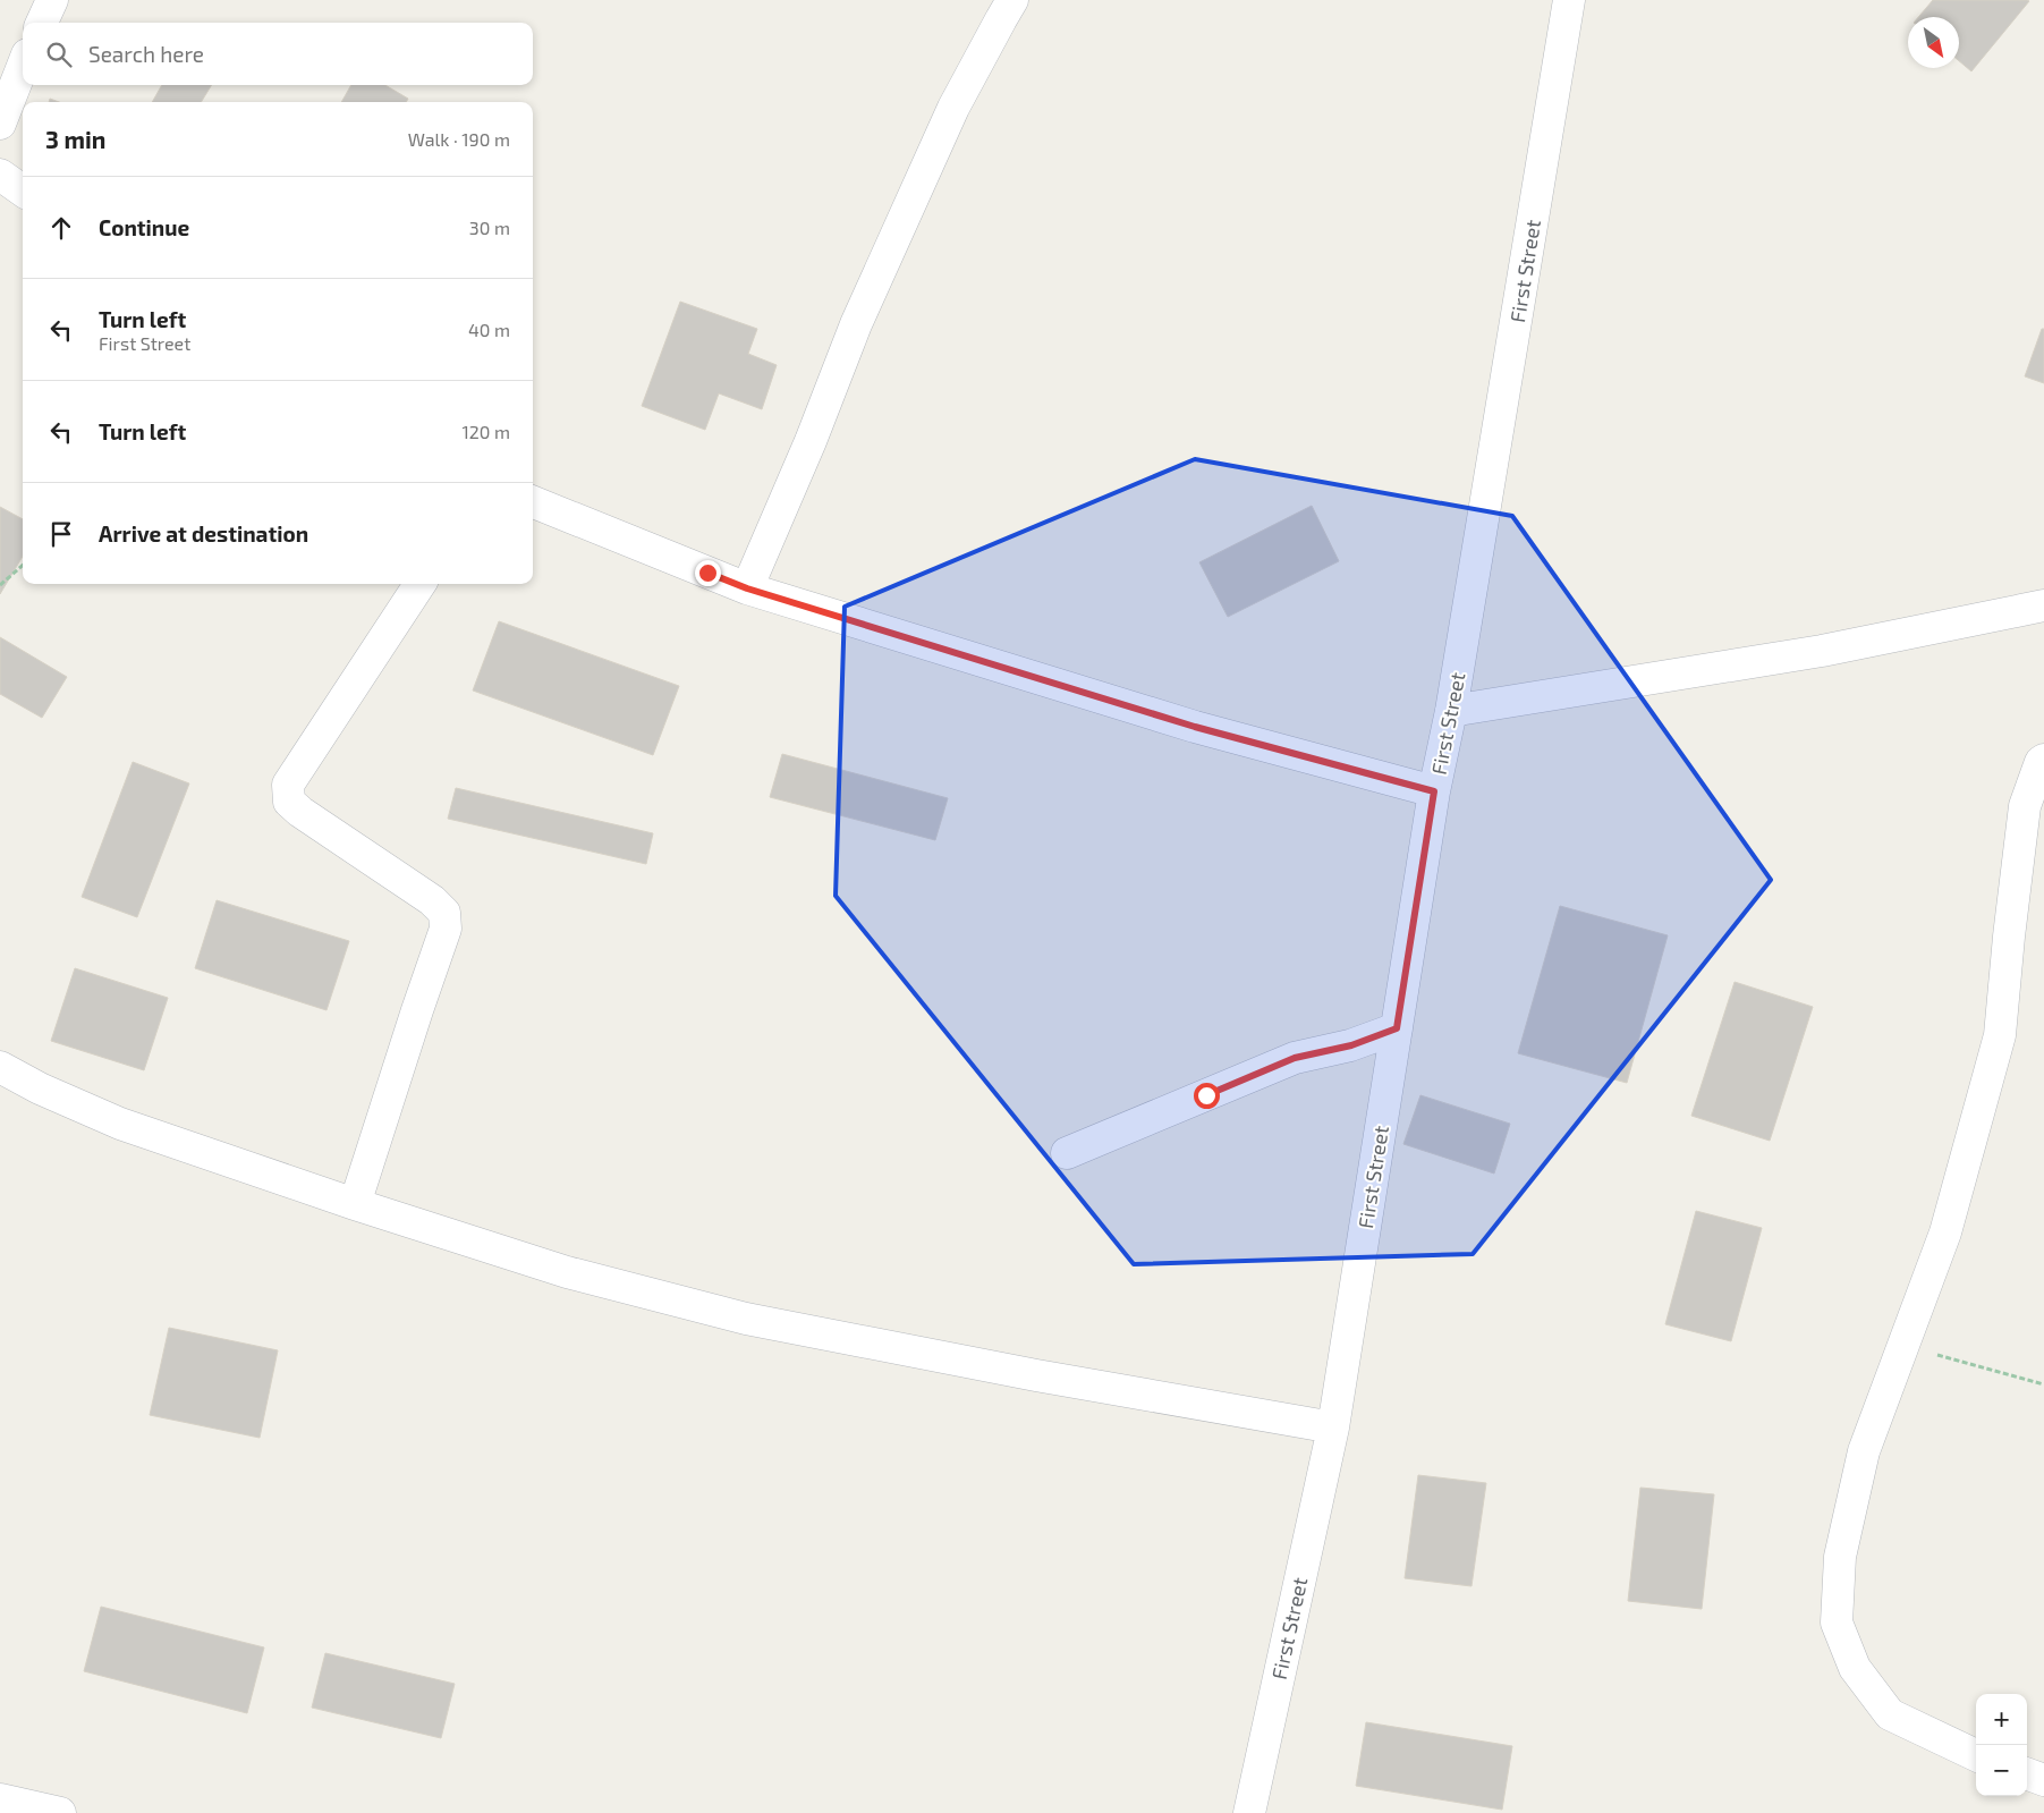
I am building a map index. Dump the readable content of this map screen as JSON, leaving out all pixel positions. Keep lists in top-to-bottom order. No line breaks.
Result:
{"streets":{"street":["First Street"]},"north":"bottom right","page":{"search":"Search here","heading":["3 min","Walk · 190 m"],"list":[["Continue","30 m"],["Turn left","First Street","40 m"],["Turn left","120 m"],"Arrive at destination"],"map_buttons":["+","−"]}}
